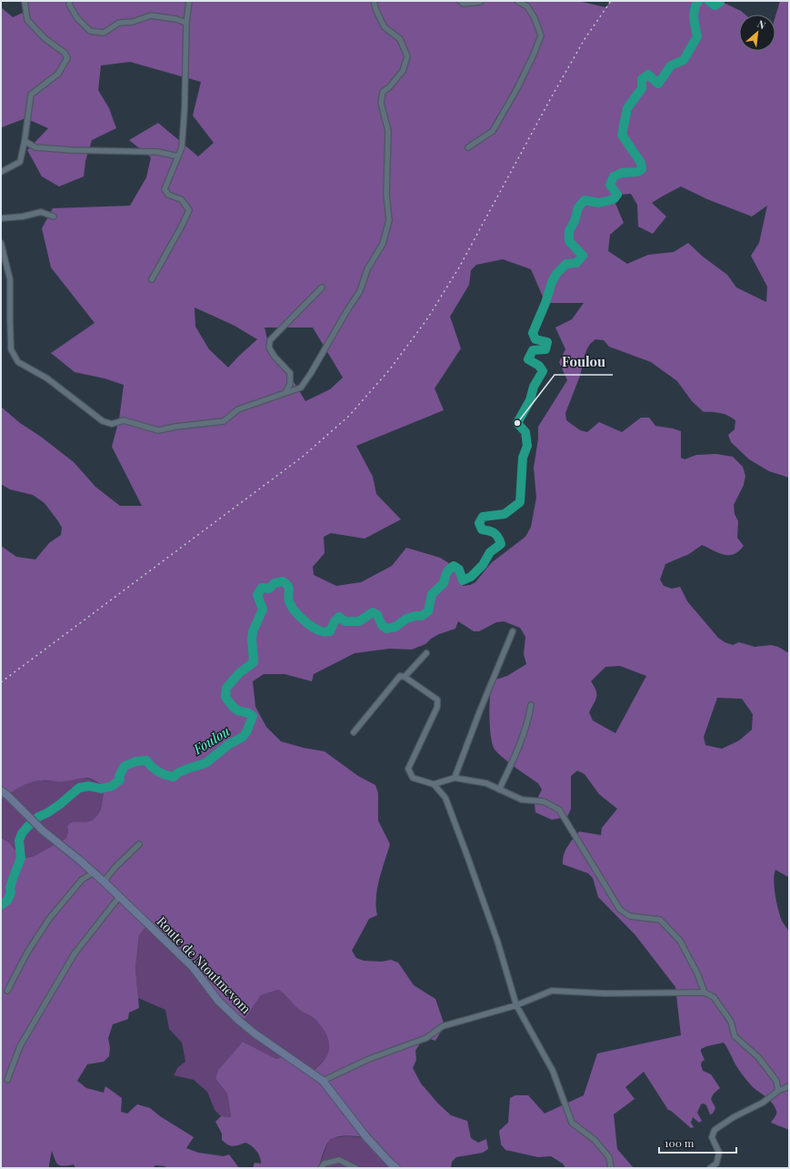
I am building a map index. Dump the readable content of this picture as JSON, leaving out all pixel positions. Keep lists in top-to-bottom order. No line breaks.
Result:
{"streets":{"street":["Route de Ntoutmevom"]},"water":["Foulou"],"places":["Foulou"],"scale_bar":"100 m","north":"top right"}
